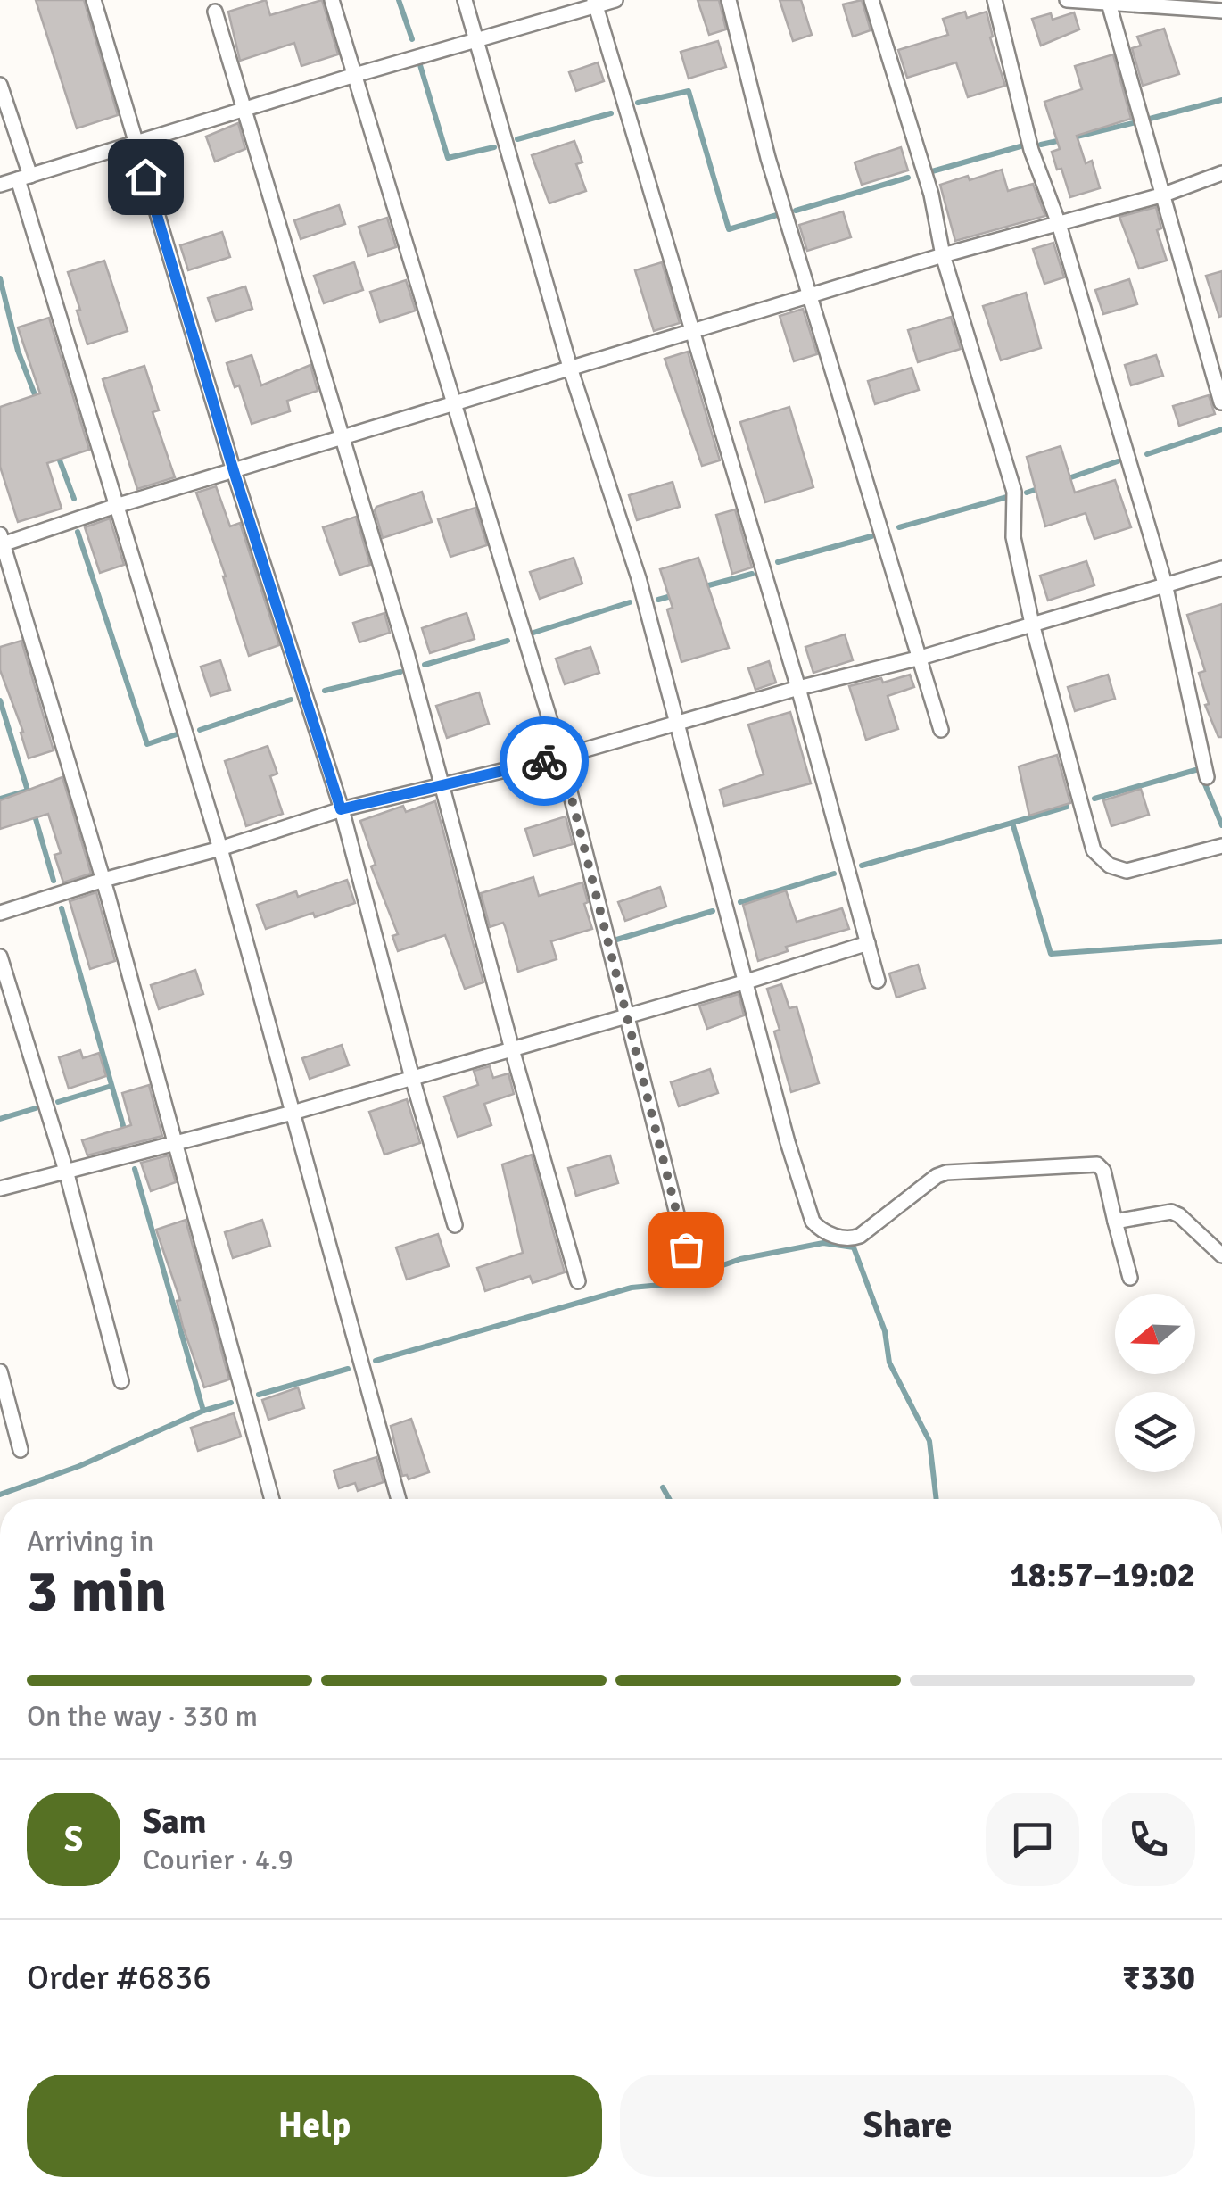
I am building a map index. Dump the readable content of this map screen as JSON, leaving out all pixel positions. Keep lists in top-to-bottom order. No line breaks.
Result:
{"north":"left","page":{"heading":["3 min","Arriving in","18:57–19:02"],"panel":["Sam","Courier · 4.9","Order #6836","₹330"],"bar":"On the way · 330 m","round":"S","buttons":["Help","Share"]}}
